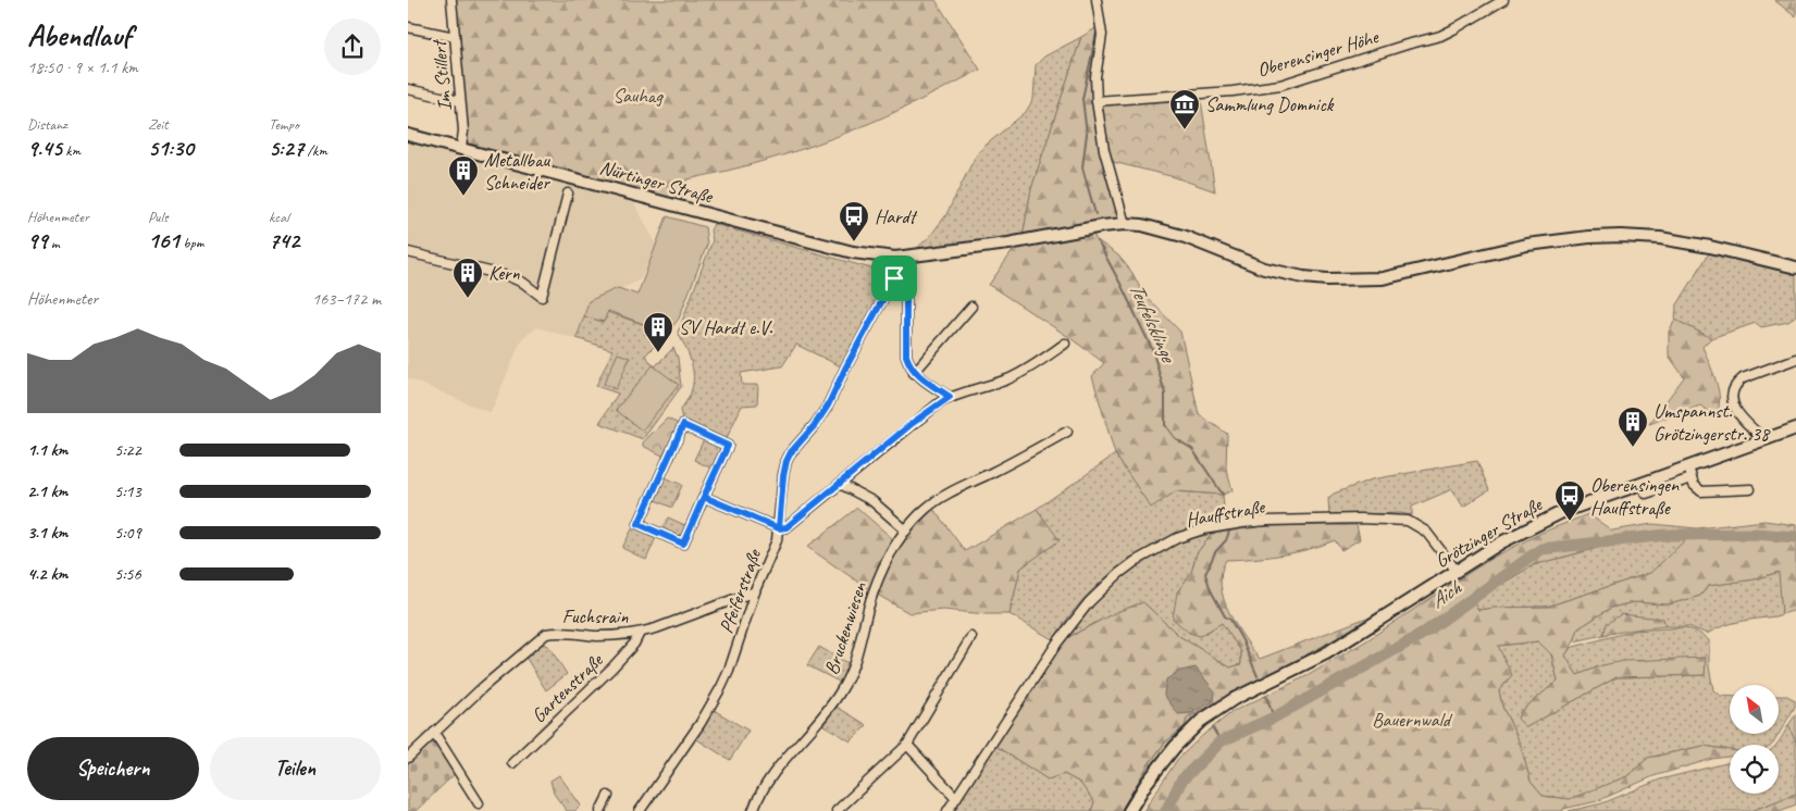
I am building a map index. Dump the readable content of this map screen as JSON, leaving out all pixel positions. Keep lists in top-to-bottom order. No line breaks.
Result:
{"streets":{"main road":["Nürtinger Straße","Grötzinger Straße"],"street":["Oberensinger Höhe","Im Stillert","Hauffstraße","Pfeiferstraße","Fuchsrain","Bruckenwiesen","Gartenstraße"]},"crossings":[["Im Stillert","Nürtinger Straße"],["Nürtinger Straße","Pfeiferstraße"],["Hauffstraße","Grötzinger Straße"],["Pfeiferstraße","Fuchsrain"],["Fuchsrain","Gartenstraße"]],"water":["Teufelsklinge","Aich"],"parks":["Sauhag","Bauernwald"],"places":{"museum":["Sammlung Domnick"],"building":["Metallbau Schneider","Kern","SV Hardt e.V.","Umspannst. Grötzingerstr. 38"],"bus stop":["Hardt","Oberensingen Hauffstraße"]},"north":"top left","page":{"heading":["Abendlauf","18:50 · 9 × 1.1 km"],"stats":[["Distanz","9.45 km"],["Zeit","51:30"],["Tempo","5:27 /km"],["Höhenmeter","99 m"],["Puls","161 bpm"],["kcal","742"]],"chart":["Höhenmeter","163–172 m"],"list":[{"name":"1.1 km","note":"5:22"},{"name":"2.1 km","note":"5:13"},{"name":"3.1 km","note":"5:09"},{"name":"4.2 km","note":"5:56"}],"buttons":["Speichern","Teilen"]}}
